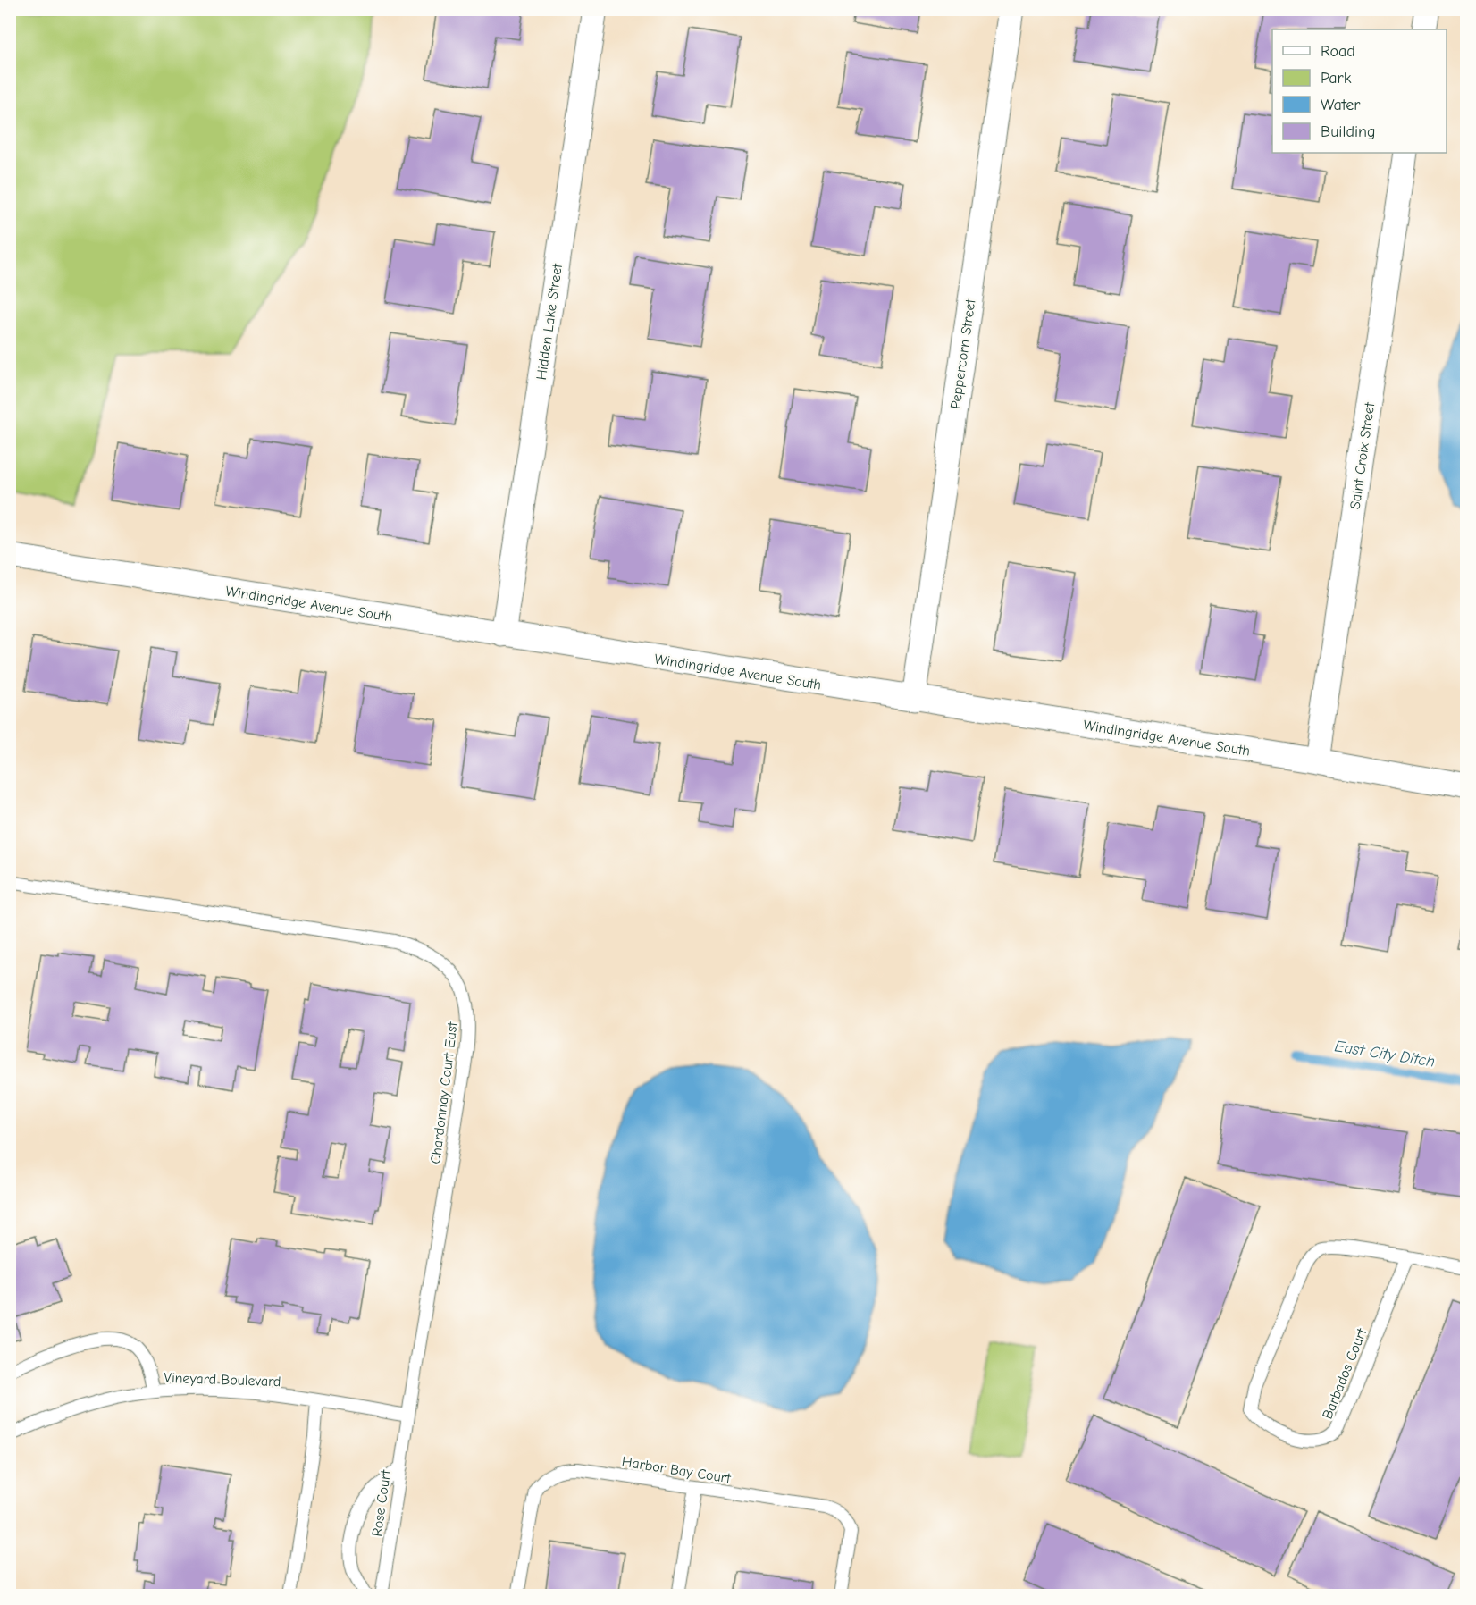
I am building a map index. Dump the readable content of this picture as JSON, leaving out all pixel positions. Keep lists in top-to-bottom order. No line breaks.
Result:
{"streets":{"street":["Hidden Lake Street","Peppercorn Street","Saint Croix Street","Windingridge Avenue South"],"lane":["Chardonnay Court East","Barbados Court","Vineyard Boulevard","Harbor Bay Court","Rose Court"]},"crossings":[["Hidden Lake Street","Windingridge Avenue South"],["Peppercorn Street","Windingridge Avenue South"],["Saint Croix Street","Windingridge Avenue South"],["Chardonnay Court East","Vineyard Boulevard"],["Chardonnay Court East","Rose Court"],["Vineyard Boulevard","Rose Court"]],"water":["East City Ditch"],"legend":["Road","Park","Water","Building"]}
